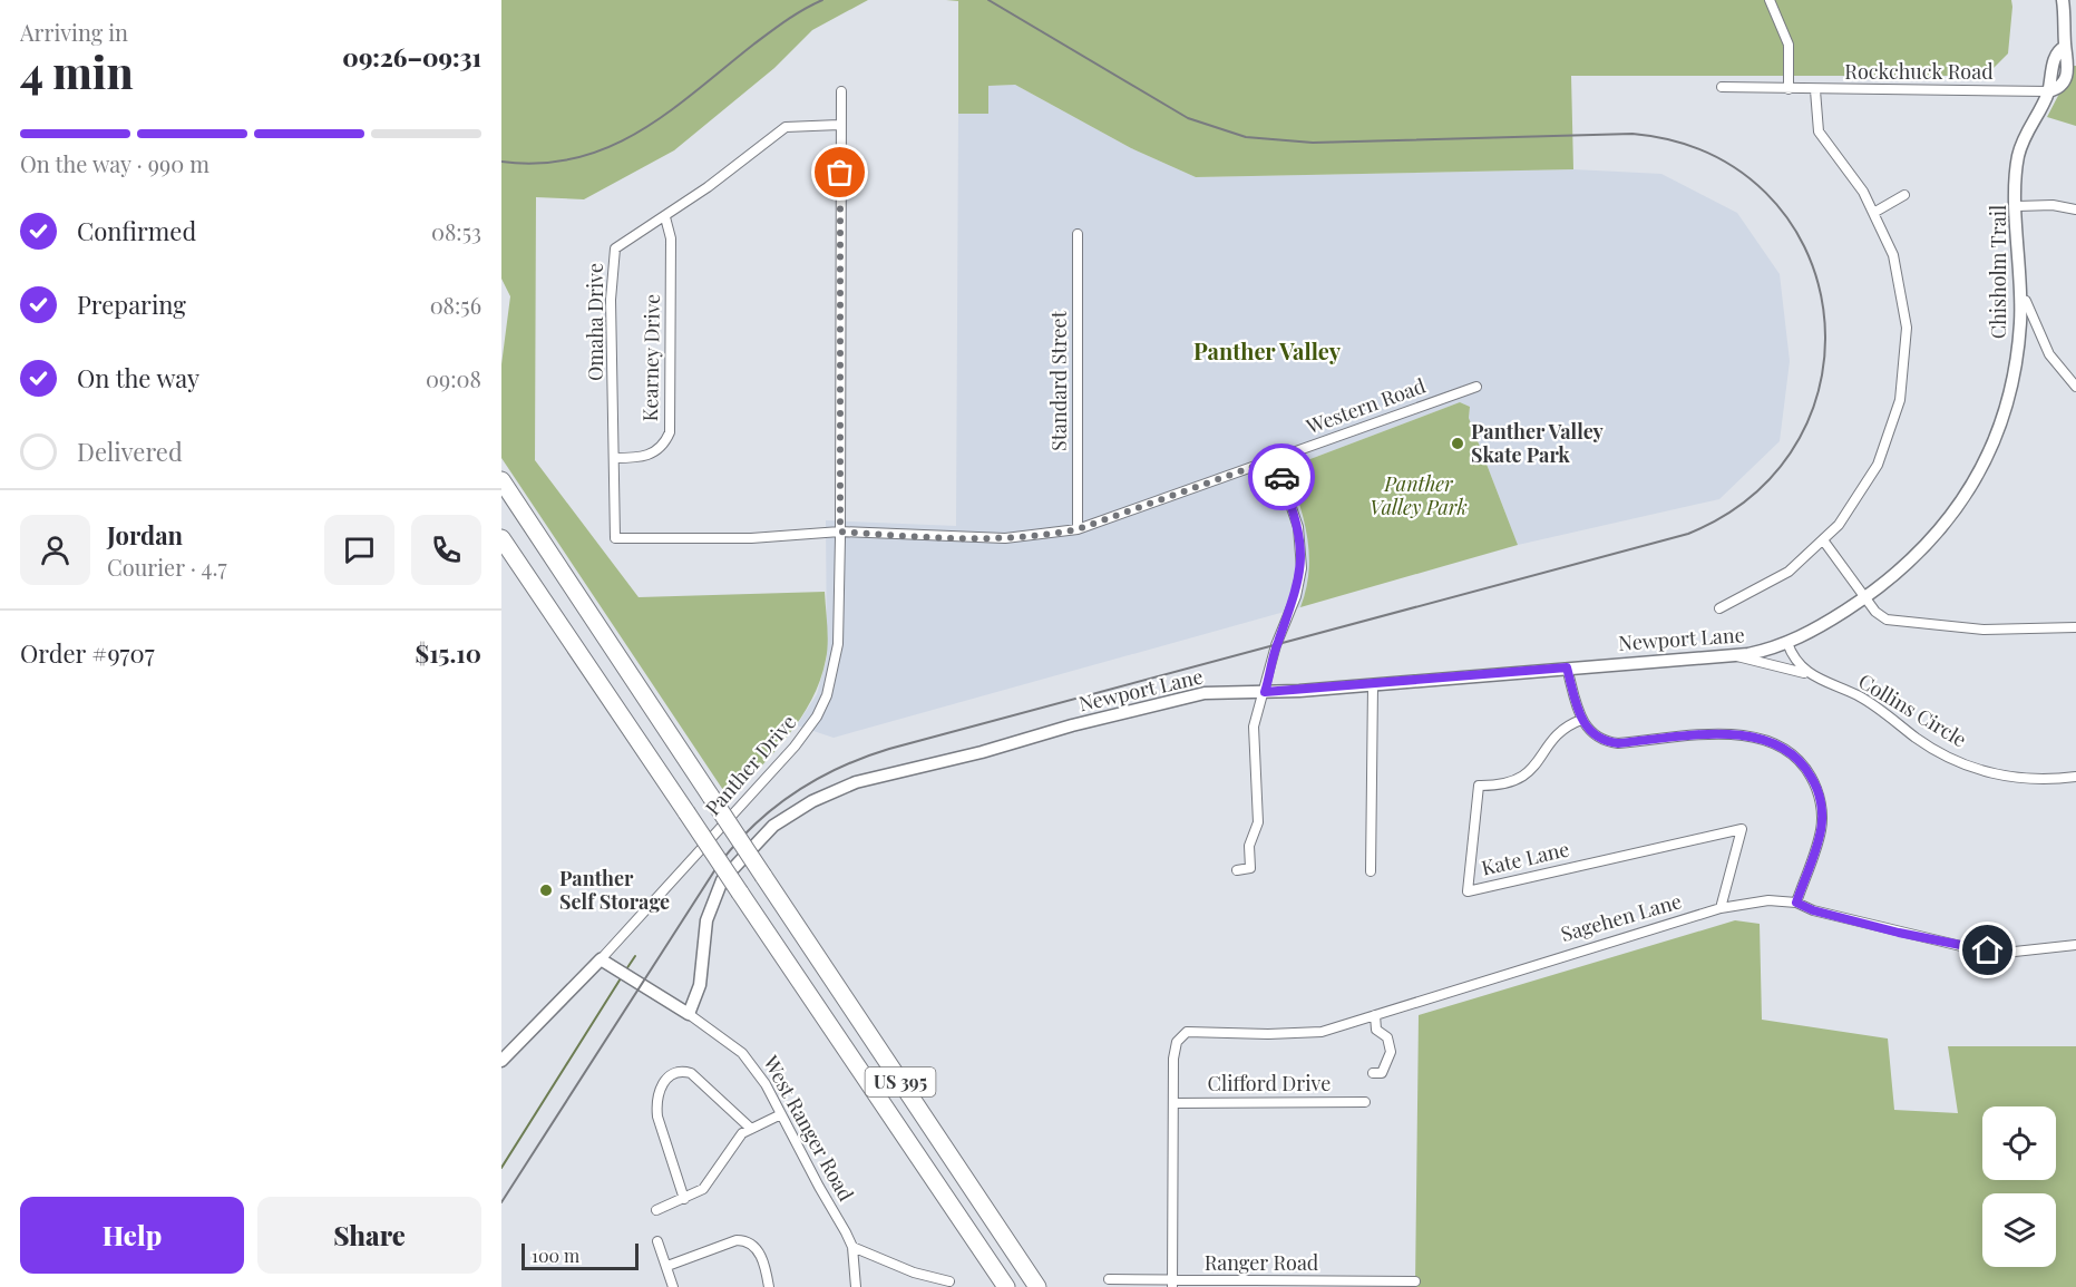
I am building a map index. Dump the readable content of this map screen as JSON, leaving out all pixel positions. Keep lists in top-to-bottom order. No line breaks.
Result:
{"streets":{"highway":["US 395"],"street":["Rockchuck Road","Chisholm Trail","Omaha Drive","Kearney Drive","Standard Street","Western Road","Newport Lane","Collins Circle","Panther Drive","Kate Lane","Sagehen Lane","Clifford Drive","West Ranger Road","Ranger Road"]},"crossings":[["Rockchuck Road","Chisholm Trail"],["Chisholm Trail","Newport Lane"],["Omaha Drive","Kearney Drive"],["Omaha Drive","Western Road"],["Omaha Drive","Panther Drive"],["Standard Street","Western Road"],["Western Road","Panther Drive"],["Newport Lane","Collins Circle"],["Newport Lane","West Ranger Road"],["Panther Drive","West Ranger Road"],["Kate Lane","Sagehen Lane"],["Sagehen Lane","Clifford Drive"]],"districts":["Panther Valley"],"parks":["Panther Valley Park"],"places":["Panther Valley Skate Park","Panther Self Storage"],"scale_bar":"100 m","page":{"heading":["4 min","Arriving in","09:26–09:31"],"panel":["Jordan","Courier · 4.7","Order #9707","$15.10"],"bar":"On the way · 990 m","list":[["Confirmed","08:53"],["Preparing","08:56"],["On the way","09:08"],"Delivered"],"buttons":["Help","Share"],"scale":"100 m"}}
